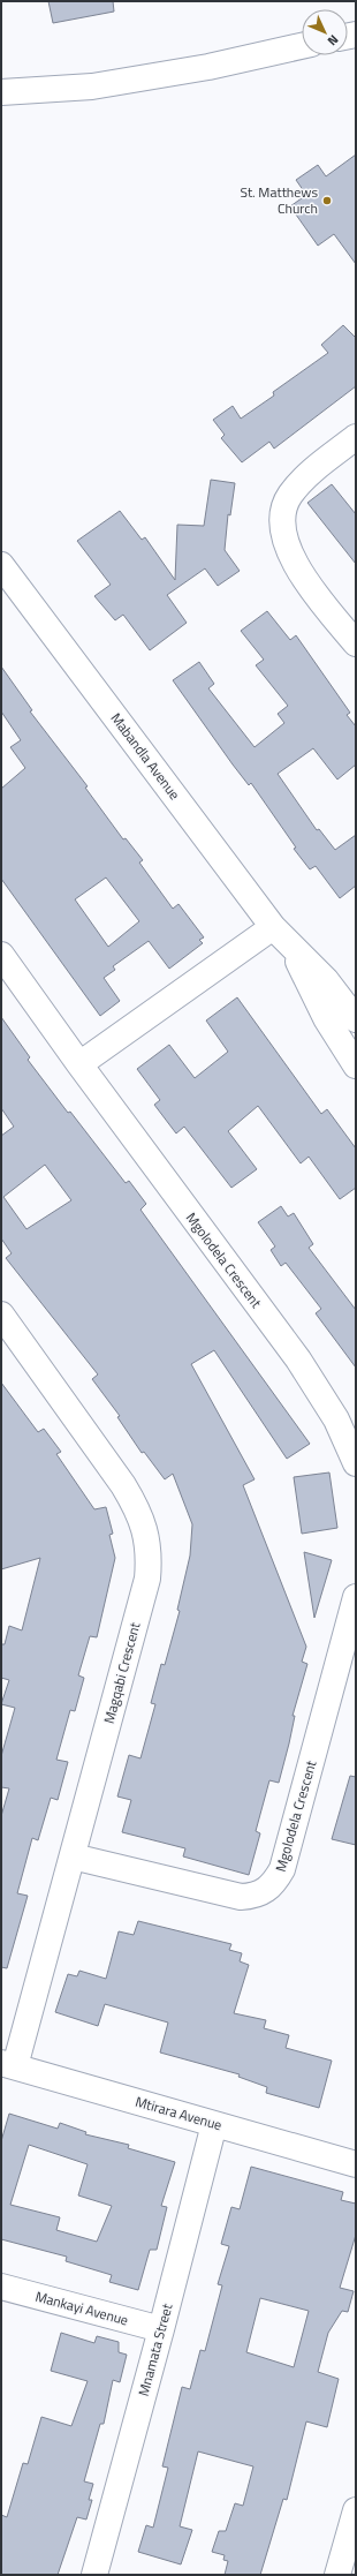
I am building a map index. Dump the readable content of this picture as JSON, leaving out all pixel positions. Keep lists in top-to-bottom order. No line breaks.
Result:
{"streets":{"street":["Mabandla Avenue","Mgolodela Crescent","Magqabi Crescent","Mtirara Avenue","Mankayi Avenue","Mnamata Street"]},"crossings":[["Mgolodela Crescent","Magqabi Crescent"],["Magqabi Crescent","Mtirara Avenue"],["Mtirara Avenue","Mnamata Street"],["Mankayi Avenue","Mnamata Street"]],"places":["St. Matthews Church"],"north":"bottom right"}
